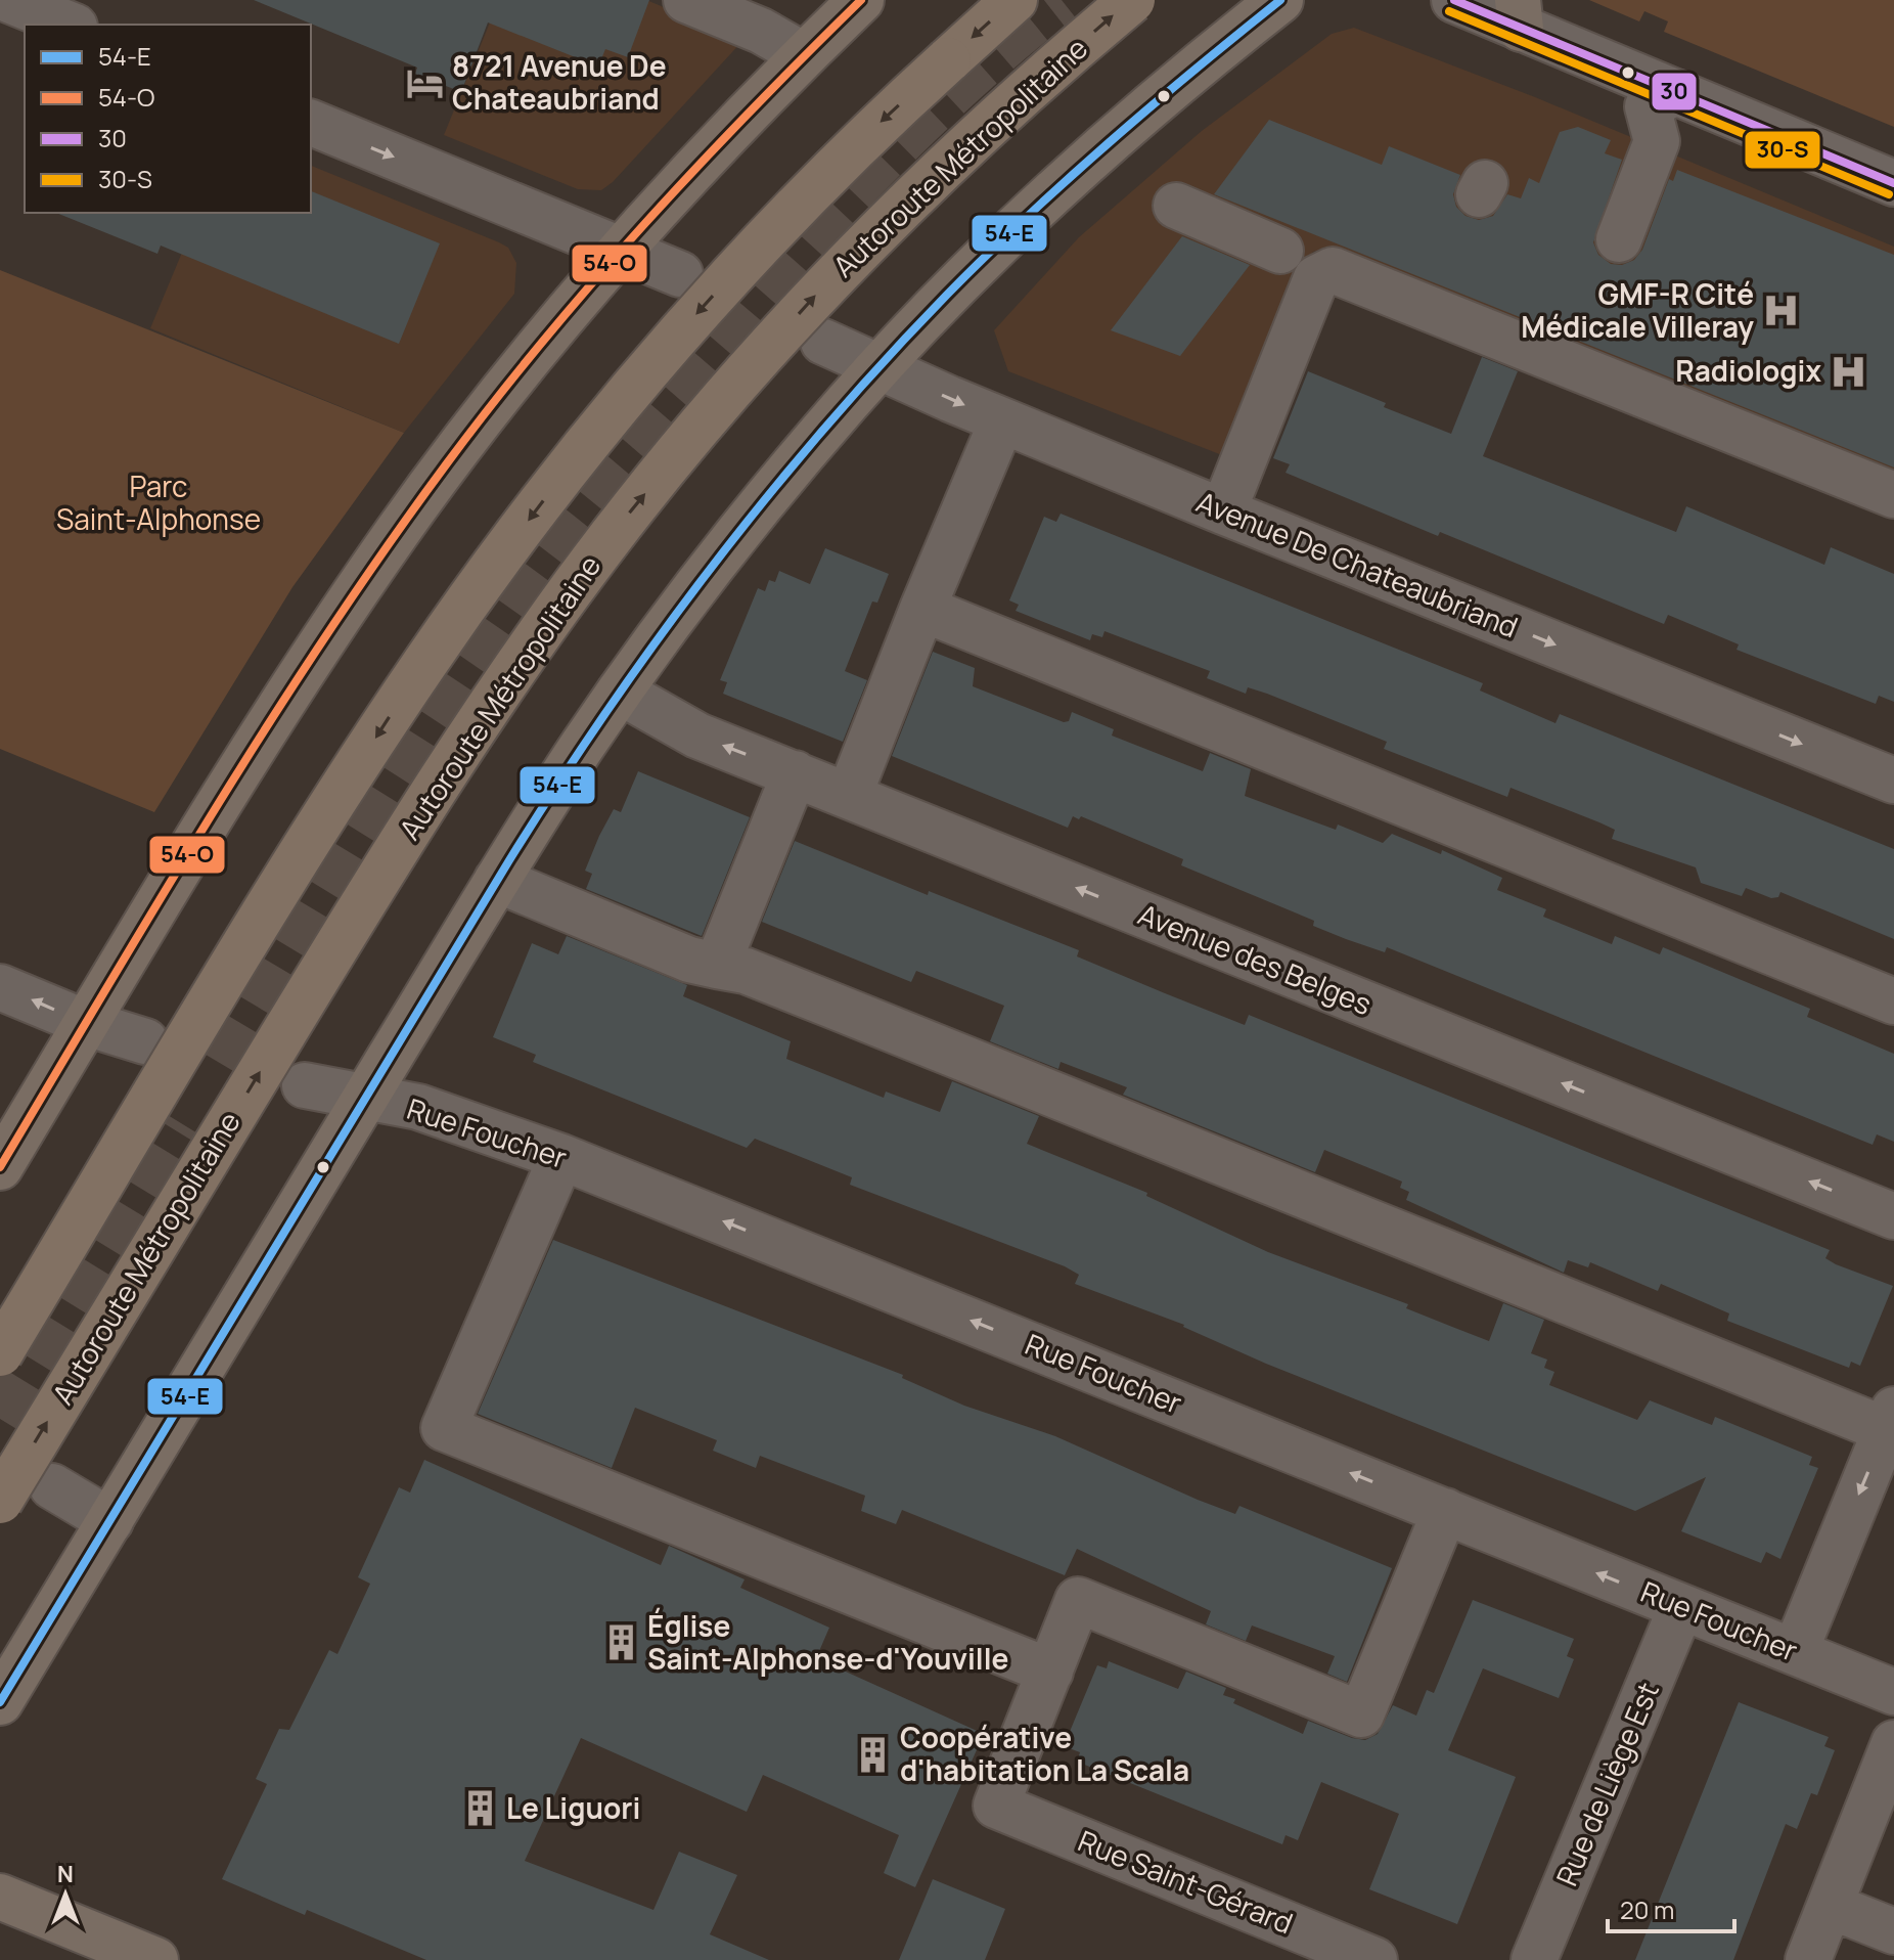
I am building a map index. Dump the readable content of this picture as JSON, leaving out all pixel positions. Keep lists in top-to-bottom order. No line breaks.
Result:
{"streets":{"highway":["Autoroute Métropolitaine"],"street":["Avenue De Chateaubriand","Avenue des Belges","Rue Foucher","Rue de Liège Est","Rue Saint-Gérard"]},"crossings":[["Rue Foucher","Rue de Liège Est"]],"parks":["Parc Saint-Alphonse"],"places":{"hotel":["8721 Avenue De Chateaubriand"],"hospital":["GMF-R Cité Médicale Villeray","Radiologix"],"building":["Église Saint-Alphonse-d'Youville","Coopérative d'habitation La Scala","Le Liguori"]},"lines":["transit line 54-E","transit line 54-O","transit line 30","transit line 30-S"],"legend":["54-E","54-O","30","30-S"],"scale_bar":"20 m","north":"top"}
